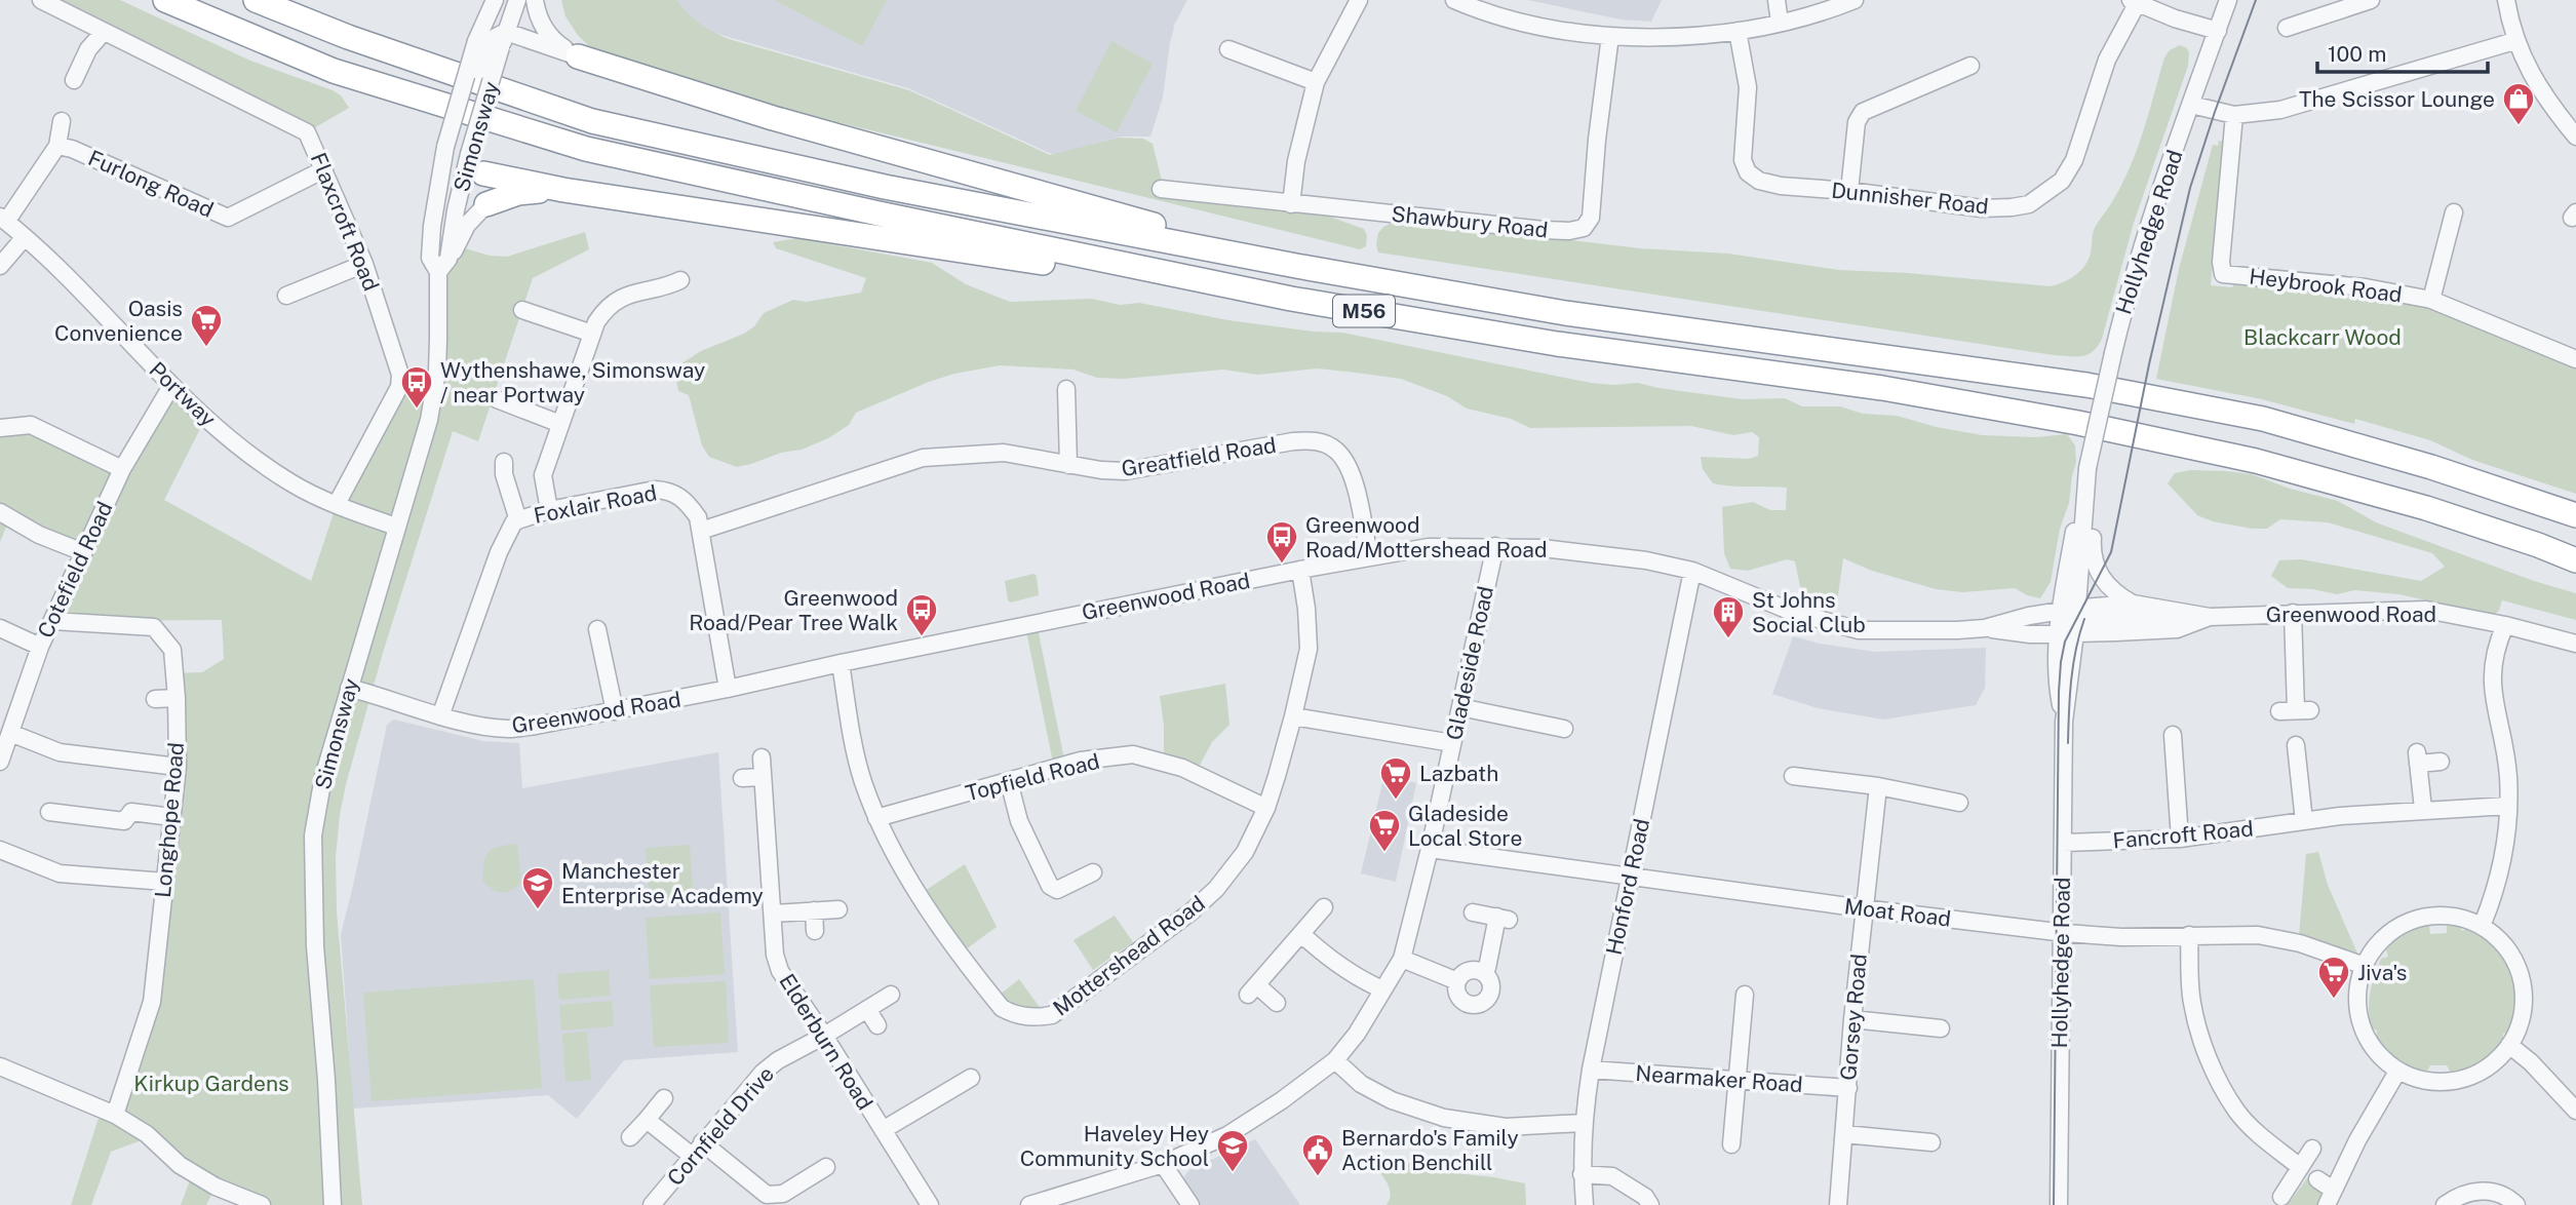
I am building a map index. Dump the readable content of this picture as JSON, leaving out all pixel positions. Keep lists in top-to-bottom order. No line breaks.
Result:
{"streets":{"highway":["M56"],"street":["Simonsway","Furlong Road","Dunnisher Road","Flaxcroft Road","Shawbury Road","Hollyhedge Road","Heybrook Road","Portway","Greatfield Road","Foxlair Road","Cotefield Road","Greenwood Road","Gladeside Road","Topfield Road","Longhope Road","Fancroft Road","Honford Road","Moat Road","Mottershead Road","Gorsey Road","Elderburn Road","Nearmaker Road","Cornfield Drive"]},"crossings":[["Simonsway","M56"],["Simonsway","Portway"],["Simonsway","Greenwood Road"],["Furlong Road","Flaxcroft Road"],["Flaxcroft Road","Portway"],["Hollyhedge Road","Greenwood Road"],["Hollyhedge Road","Fancroft Road"],["Hollyhedge Road","Moat Road"],["Portway","Cotefield Road"],["Greatfield Road","Foxlair Road"],["Greatfield Road","Greenwood Road"],["Foxlair Road","Greenwood Road"],["Cotefield Road","Longhope Road"],["Greenwood Road","Gladeside Road"],["Greenwood Road","Honford Road"],["Greenwood Road","Mottershead Road"],["Gladeside Road","Moat Road"],["Topfield Road","Mottershead Road"],["Honford Road","Moat Road"],["Honford Road","Nearmaker Road"],["Moat Road","Gorsey Road"],["Gorsey Road","Nearmaker Road"],["Elderburn Road","Cornfield Drive"]],"parks":["Blackcarr Wood","Kirkup Gardens"],"places":{"shop":["The Scissor Lounge"],"supermarket":["Oasis Convenience","Lazbath","Gladeside Local Store","Jiva's"],"bus stop":["Wythenshawe, Simonsway / near Portway","Greenwood Road/Mottershead Road","Greenwood Road/Pear Tree Walk"],"building":["St Johns Social Club"],"school or university":["Manchester Enterprise Academy","Haveley Hey Community School"],"public building":["Bernardo's Family Action Benchill"]},"scale_bar":"100 m"}
